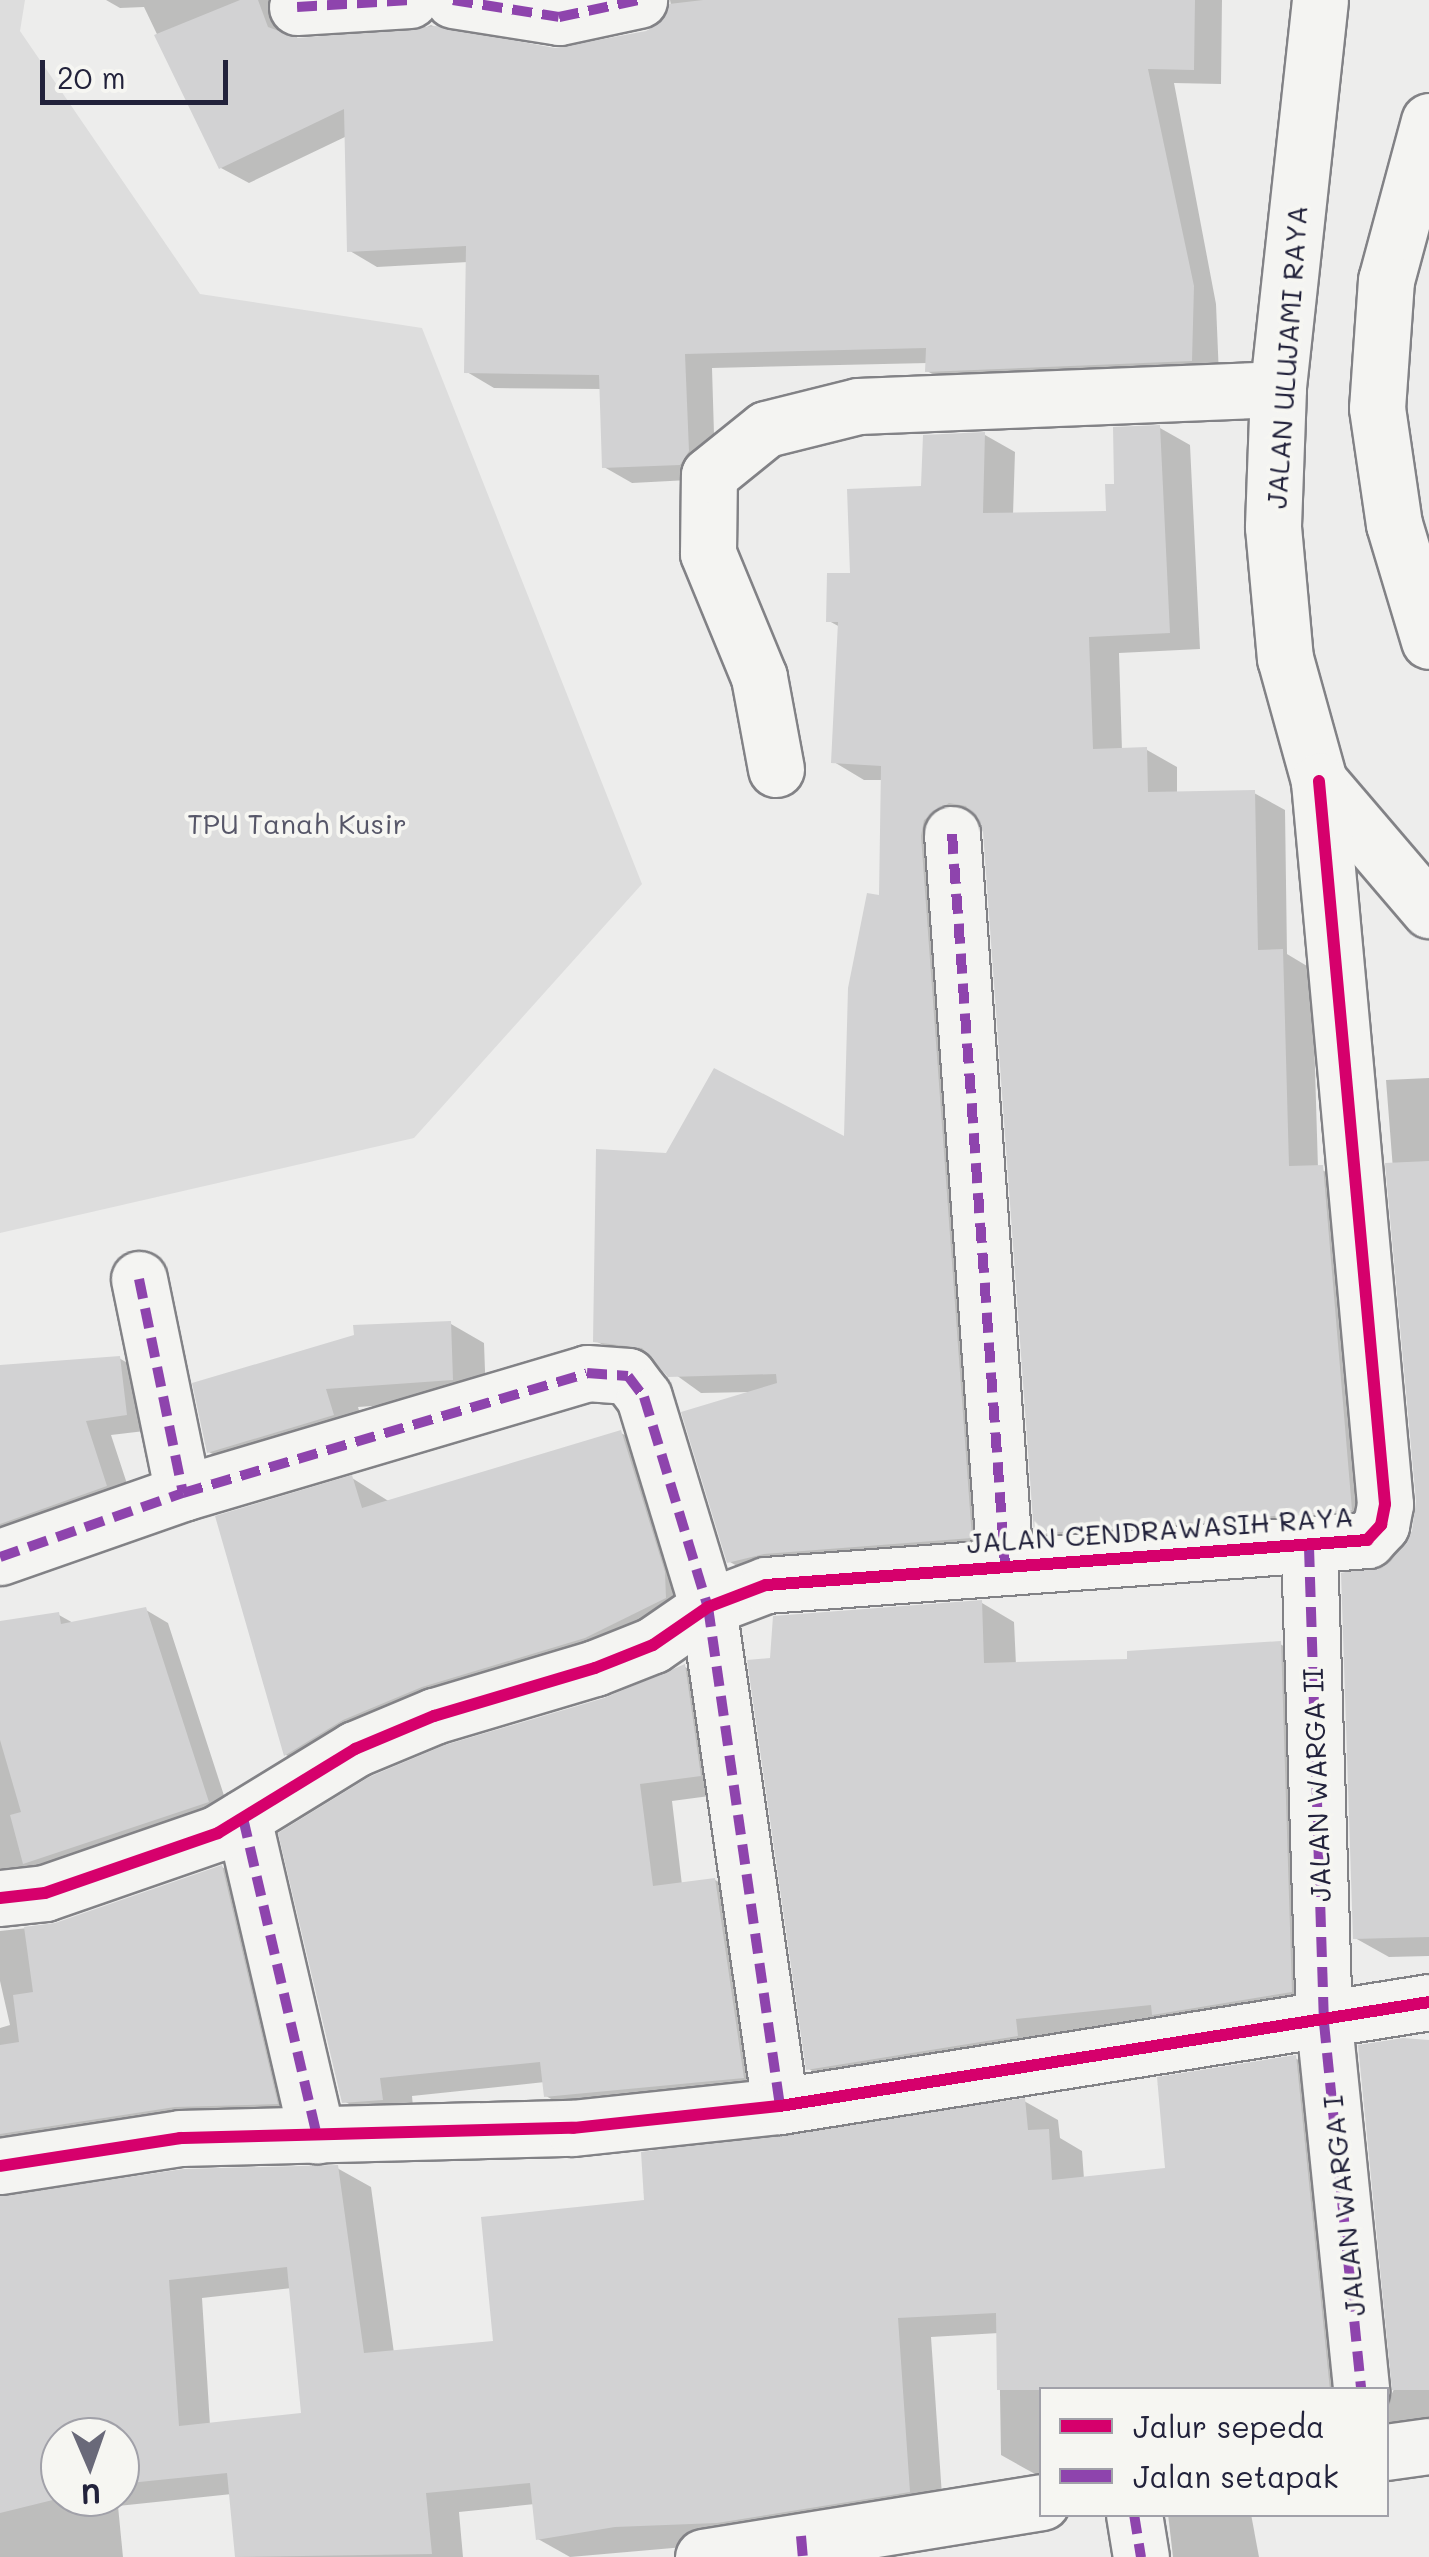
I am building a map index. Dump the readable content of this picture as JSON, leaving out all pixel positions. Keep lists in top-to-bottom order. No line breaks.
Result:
{"streets":{"main road":["JALAN ULUJAMI RAYA","JALAN CENDRAWASIH RAYA","JALAN WARGA II","JALAN WARGA I"]},"crossings":[["JALAN ULUJAMI RAYA","JALAN CENDRAWASIH RAYA"],["JALAN CENDRAWASIH RAYA","JALAN WARGA II"],["JALAN WARGA II","JALAN WARGA I"]],"parks":["TPU Tanah Kusir"],"legend":["Jalur sepeda","Jalan setapak"],"scale_bar":"20 m","north":"bottom"}
